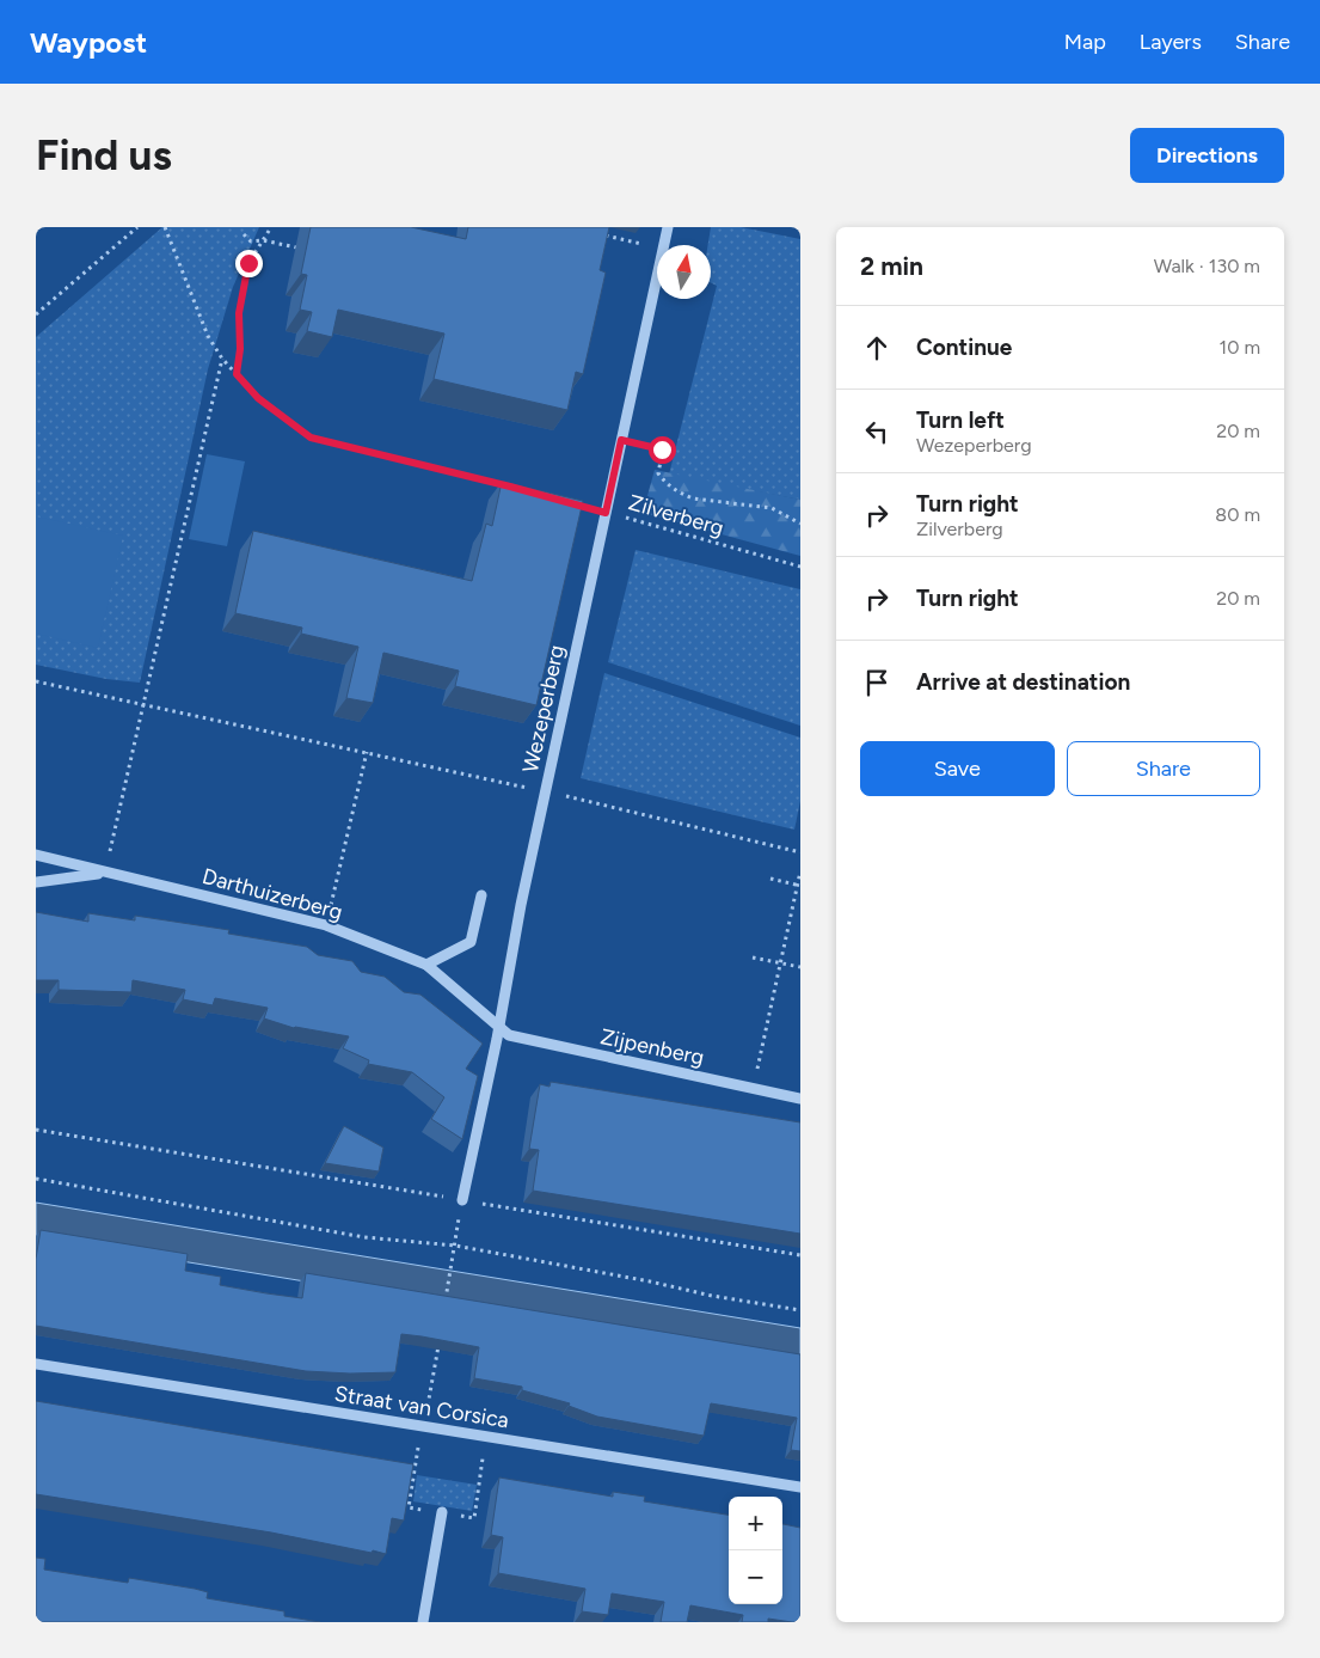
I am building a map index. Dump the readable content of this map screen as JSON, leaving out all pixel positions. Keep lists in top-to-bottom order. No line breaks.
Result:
{"streets":{"street":["Wezeperberg","Darthuizerberg","Zijpenberg","Straat van Corsica"],"path":["Zilverberg"]},"crossings":[["Zilverberg","Wezeperberg"],["Wezeperberg","Darthuizerberg"],["Wezeperberg","Zijpenberg"],["Darthuizerberg","Zijpenberg"]],"north":"top","page":{"header":"Waypost","nav":["Map","Layers","Share"],"buttons":["Directions",["Save","Share"]],"title":"Find us","heading":["2 min","Walk · 130 m"],"list":[["Continue","10 m"],["Turn left","Wezeperberg","20 m"],["Turn right","Zilverberg","80 m"],["Turn right","20 m"],"Arrive at destination"],"map_buttons":["+","−"]}}
